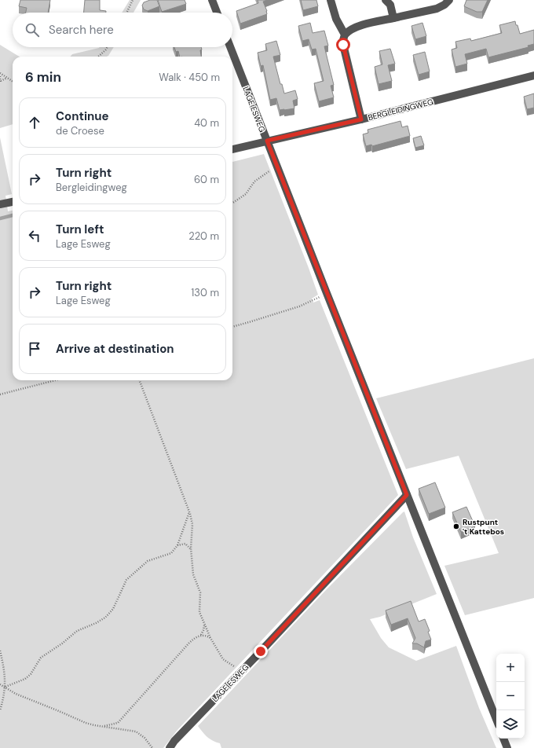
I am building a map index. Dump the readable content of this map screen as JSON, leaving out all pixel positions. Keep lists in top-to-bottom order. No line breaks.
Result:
{"streets":{"street":["LAGE ESWEG","BERGLEIDINGWEG"]},"crossings":[["LAGE ESWEG","BERGLEIDINGWEG"]],"places":["Rustpunt 't Kattebos"],"page":{"search":"Search here","heading":["6 min","Walk · 450 m"],"list":[["Continue","de Croese","40 m"],["Turn right","Bergleidingweg","60 m"],["Turn left","Lage Esweg","220 m"],["Turn right","Lage Esweg","130 m"],"Arrive at destination"],"map_buttons":["+","−"]}}
